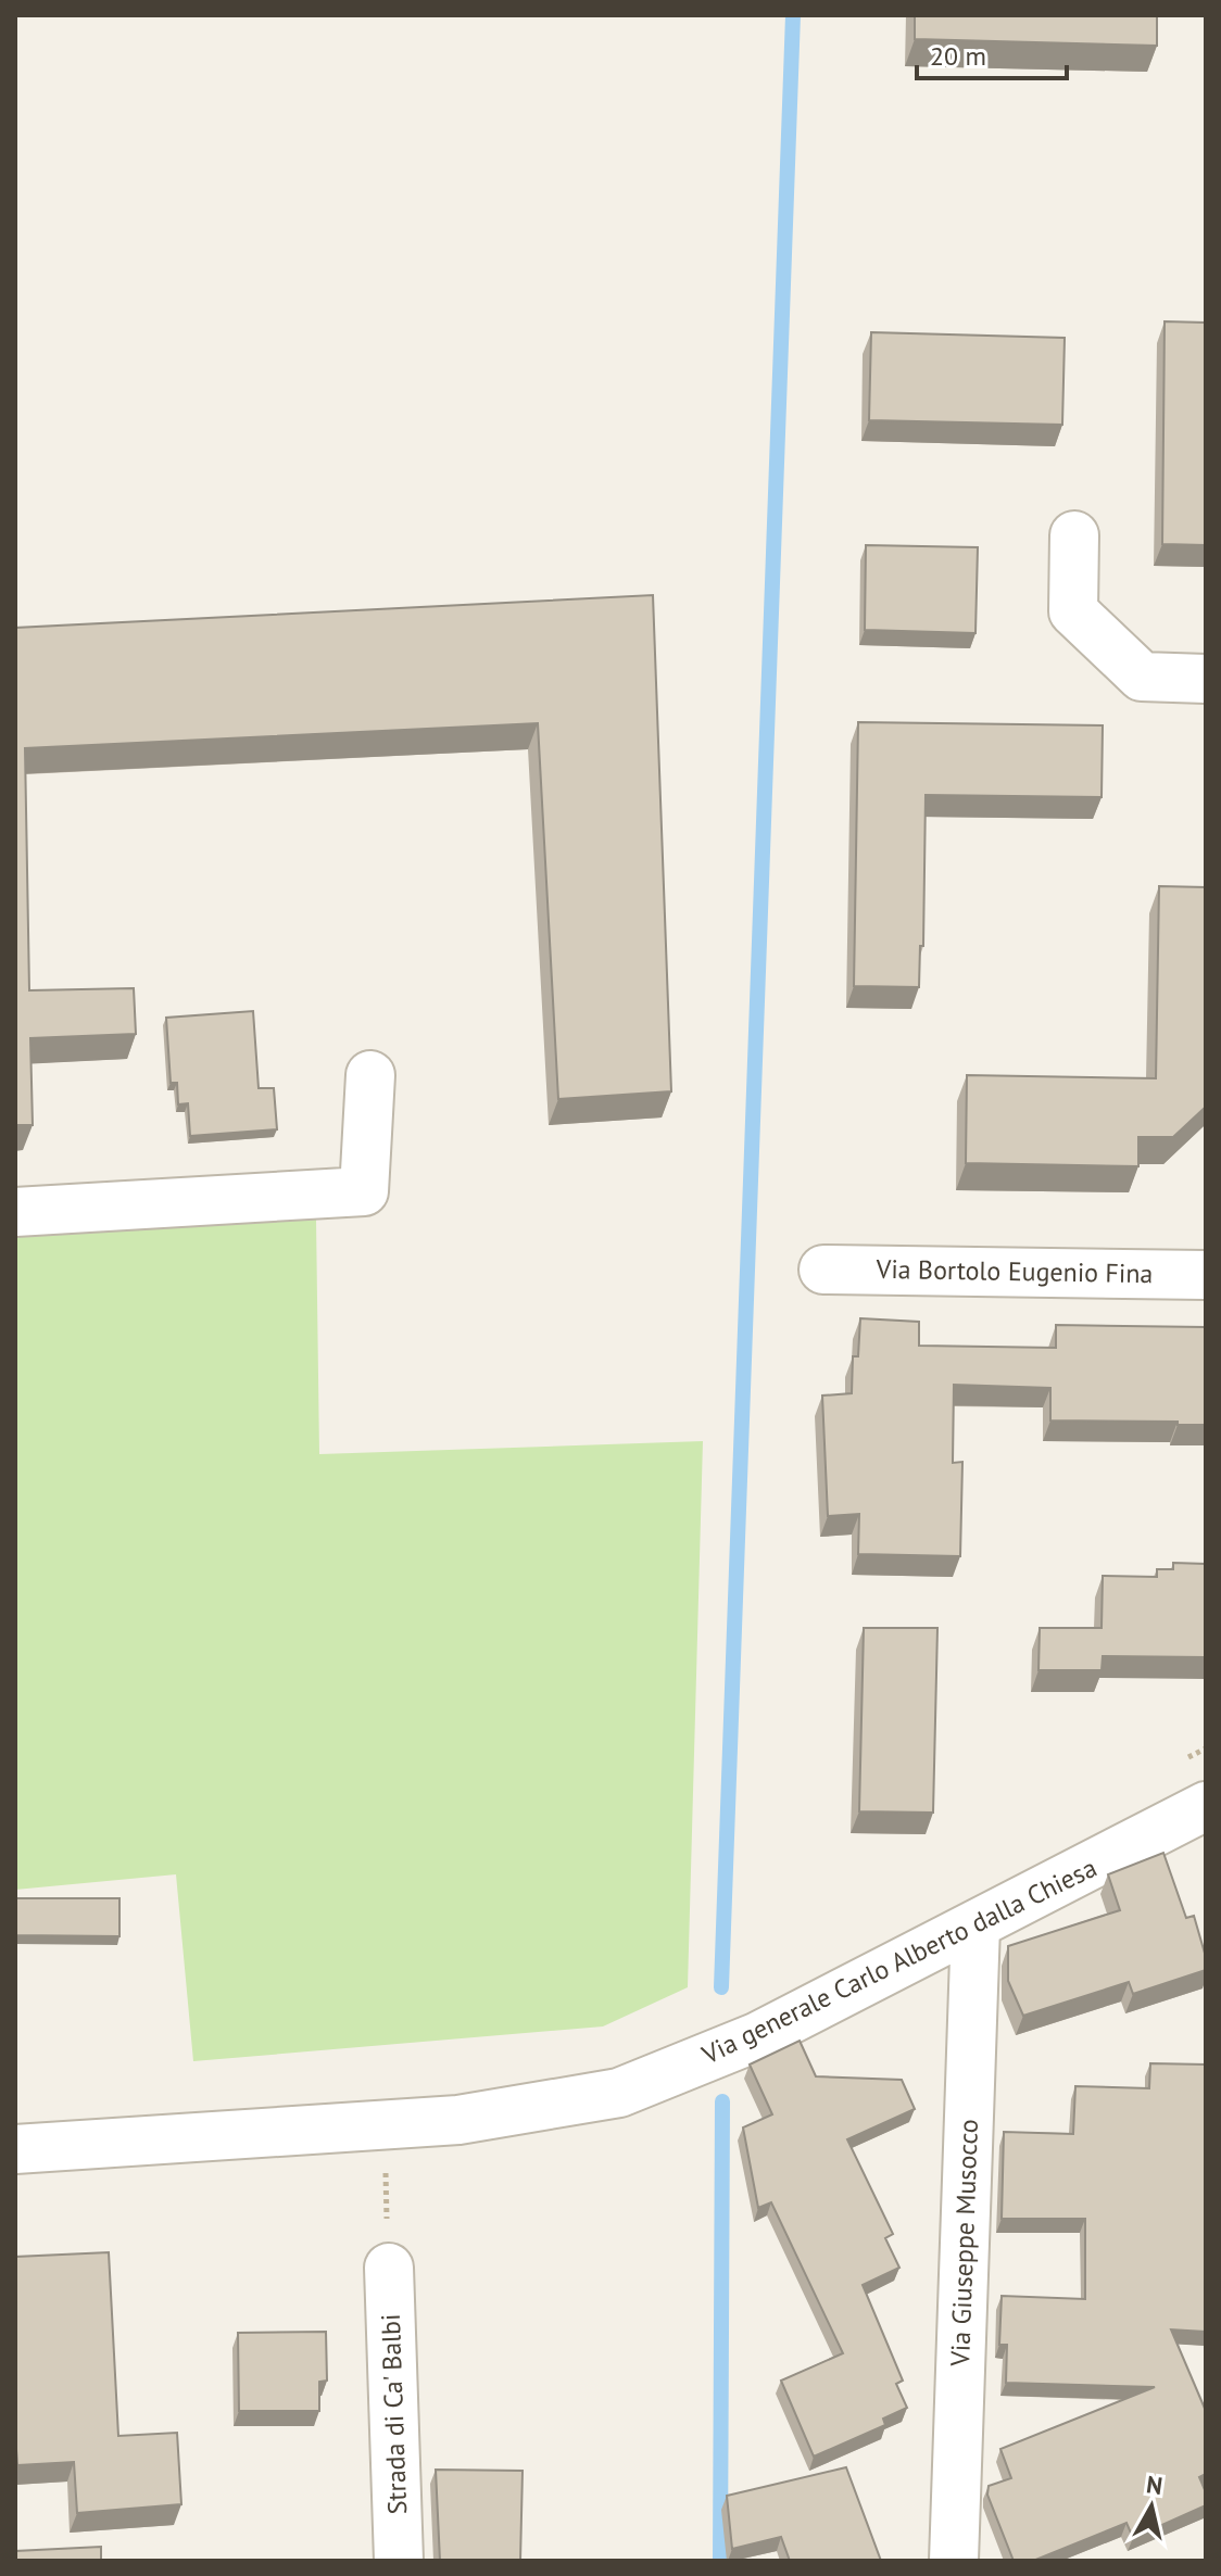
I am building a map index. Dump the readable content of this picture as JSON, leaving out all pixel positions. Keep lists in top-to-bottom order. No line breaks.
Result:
{"streets":{"street":["Via Bortolo Eugenio Fina","Via generale Carlo Alberto dalla Chiesa","Via Giuseppe Musocco","Strada di Ca' Balbi"]},"crossings":[["Via generale Carlo Alberto dalla Chiesa","Via Giuseppe Musocco"]],"scale_bar":"20 m","north":"top"}
